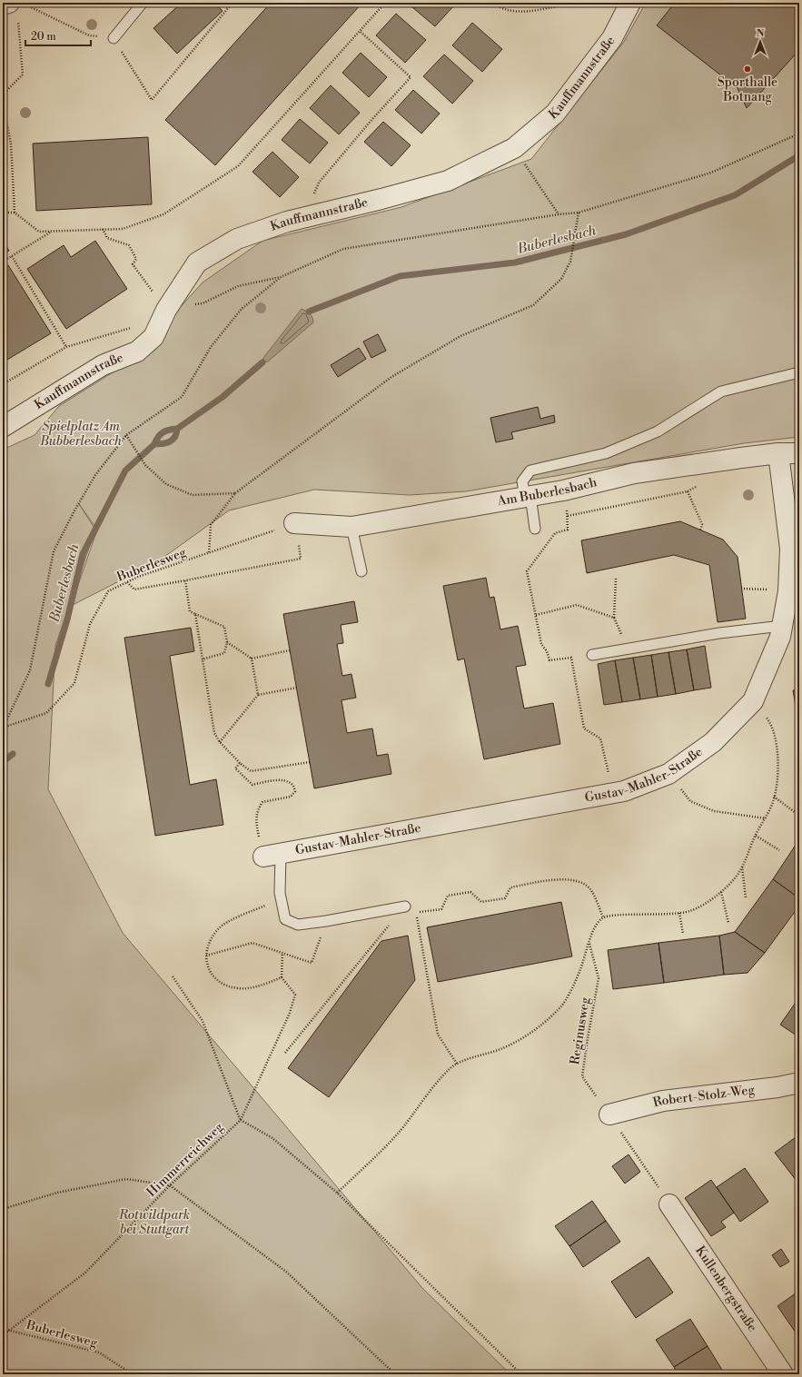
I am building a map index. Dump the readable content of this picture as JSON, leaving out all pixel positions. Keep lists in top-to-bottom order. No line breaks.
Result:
{"streets":{"street":["Kauffmannstraße","Am Buberlesbach","Gustav-Mahler-Straße","Robert-Stolz-Weg","Kullenbergstraße"],"path":["Buberlesweg","Reginusweg","Himmerreichweg"]},"crossings":[["Am Buberlesbach","Buberlesweg"],["Am Buberlesbach","Gustav-Mahler-Straße"],["Buberlesweg","Himmerreichweg"],["Reginusweg","Robert-Stolz-Weg"],["Reginusweg","Kullenbergstraße"]],"water":["Buberlesbach"],"parks":["Spielplatz Am Bubberlesbach","Rotwildpark bei Stuttgart"],"places":["Sporthalle Botnang"],"scale_bar":"20 m","north":"top"}
